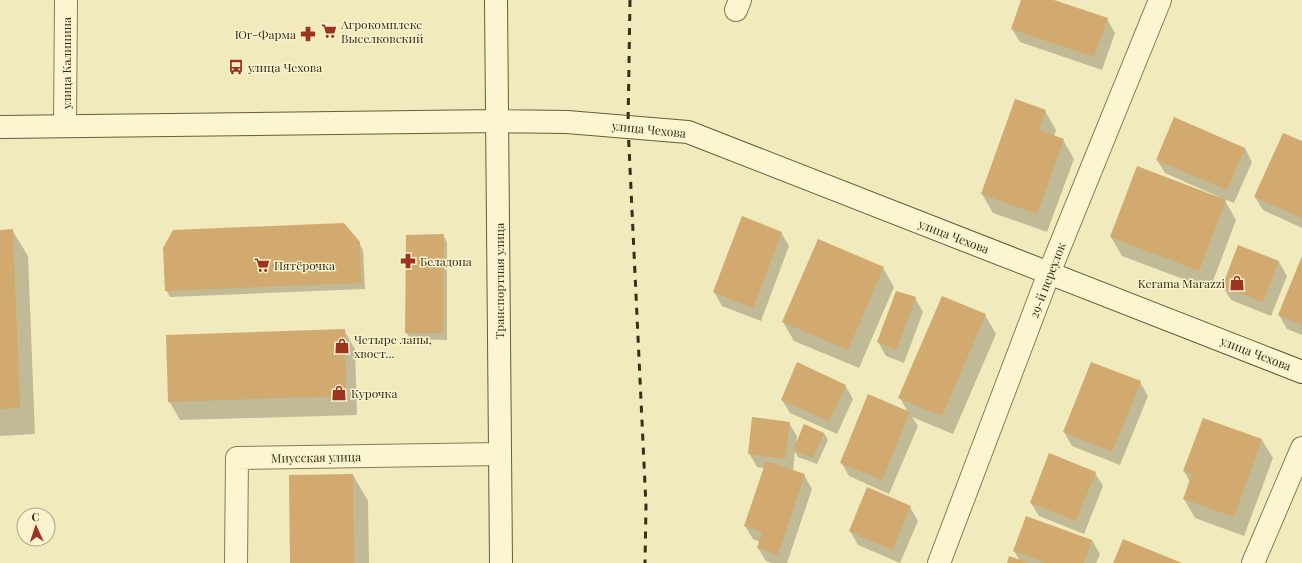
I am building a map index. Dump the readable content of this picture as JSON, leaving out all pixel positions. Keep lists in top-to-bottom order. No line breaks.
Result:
{"streets":{"main road":["улица Калинина","улица Чехова","29-й переулок","Транспортная улица","Миусская улица"]},"crossings":[["улица Калинина","улица Чехова"],["улица Чехова","29-й переулок"],["улица Чехова","Транспортная улица"],["Транспортная улица","Миусская улица"]],"places":{"supermarket":["Агрокомплекс Выселковский","Пятёрочка"],"pharmacy":["Юг-Фарма","Беладона"],"bus stop":["улица Чехова"],"shop":["Kerama Marazzi","Четыре лапы, хвост...","Курочка"]},"north":"top"}
